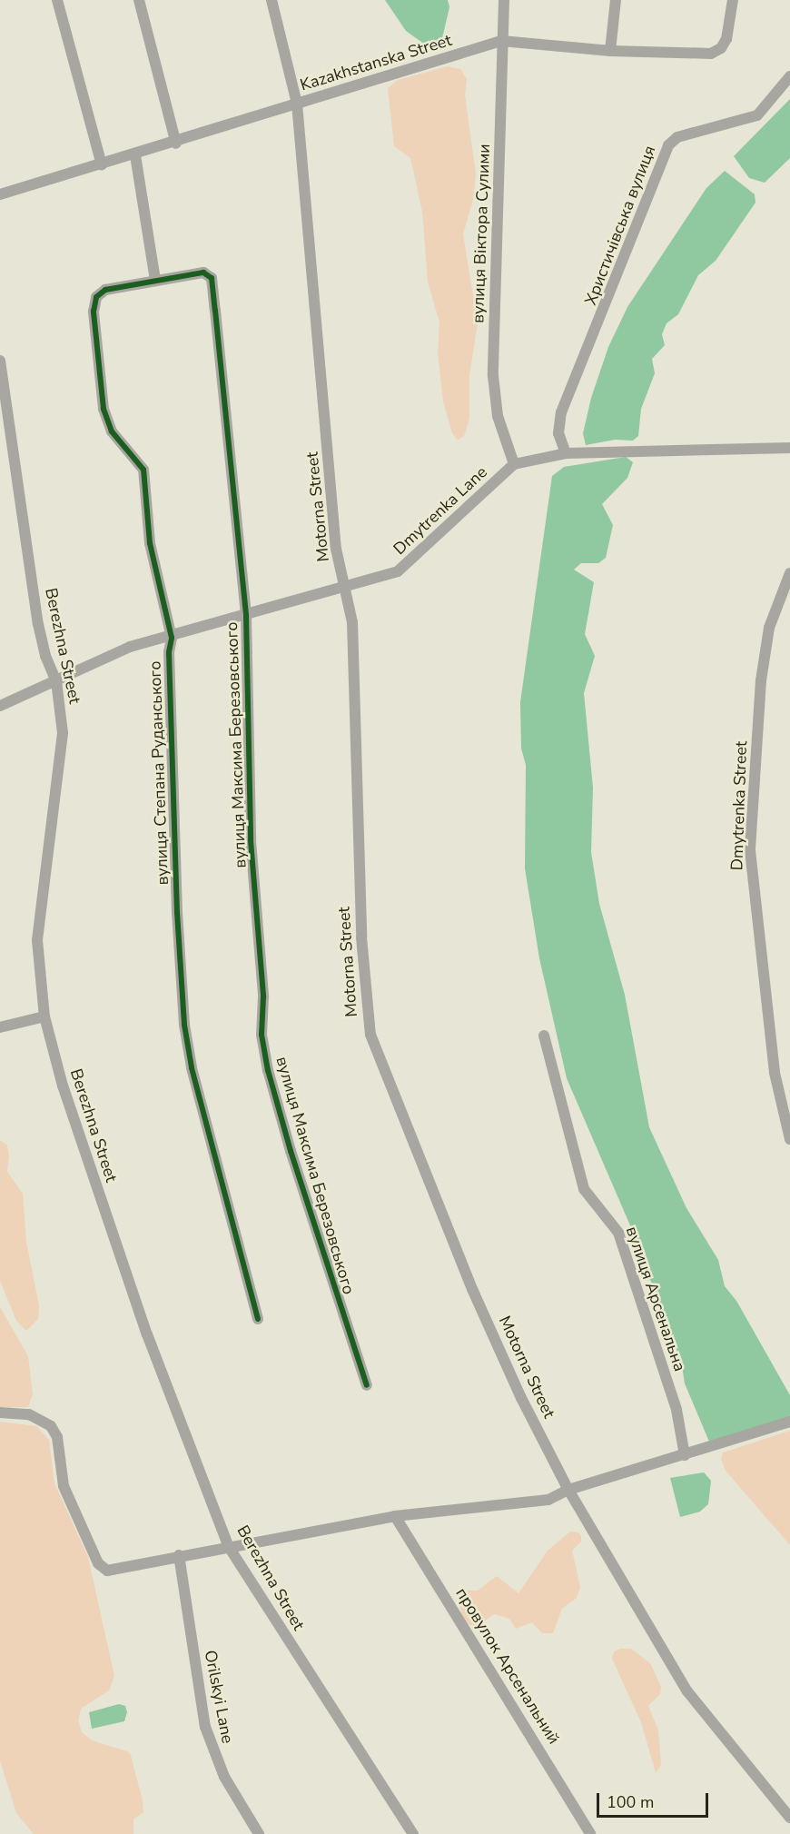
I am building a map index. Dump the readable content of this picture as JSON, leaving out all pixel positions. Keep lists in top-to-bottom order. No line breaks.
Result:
{"streets":{"street":["Kazakhstanska Street","Христичівська вулиця","вулиця Віктора Сулими","Motorna Street","Dmytrenka Lane","Berezhna Street","вулиця Максима Березовського","вулиця Степана Руданського","Dmytrenka Street","вулиця Арсенальна","провулок Арсенальний","Orilskyi Lane"]},"crossings":[["Kazakhstanska Street","вулиця Віктора Сулими"],["Kazakhstanska Street","Motorna Street"],["вулиця Віктора Сулими","Dmytrenka Lane"],["Motorna Street","Dmytrenka Lane"],["Dmytrenka Lane","Berezhna Street"],["Dmytrenka Lane","вулиця Максима Березовського"],["Dmytrenka Lane","вулиця Степана Руданського"],["вулиця Максима Березовського","вулиця Степана Руданського"]],"scale_bar":"100 m"}
